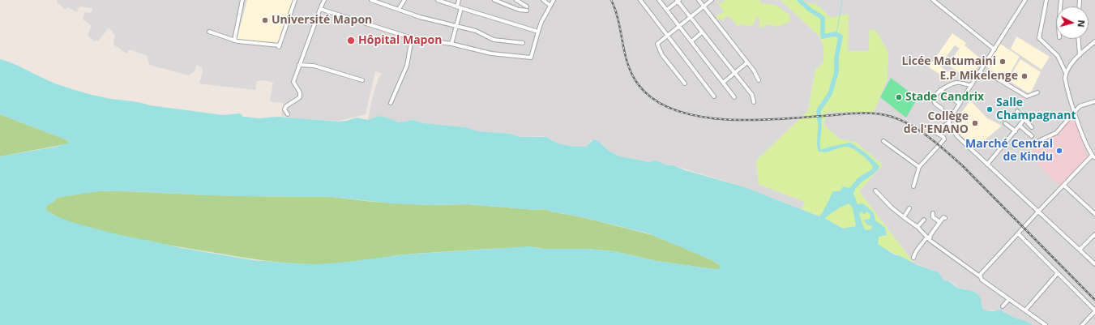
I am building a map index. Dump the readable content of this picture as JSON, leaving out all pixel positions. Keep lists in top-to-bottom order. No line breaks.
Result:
{"places":["Université Mapon","Hôpital Mapon","Licée Matumaini","E.P Mikelenge","Stade Candrix","Salle Champagnant","Collège de l'ENANO","Marché Central de Kindu"],"north":"right"}
